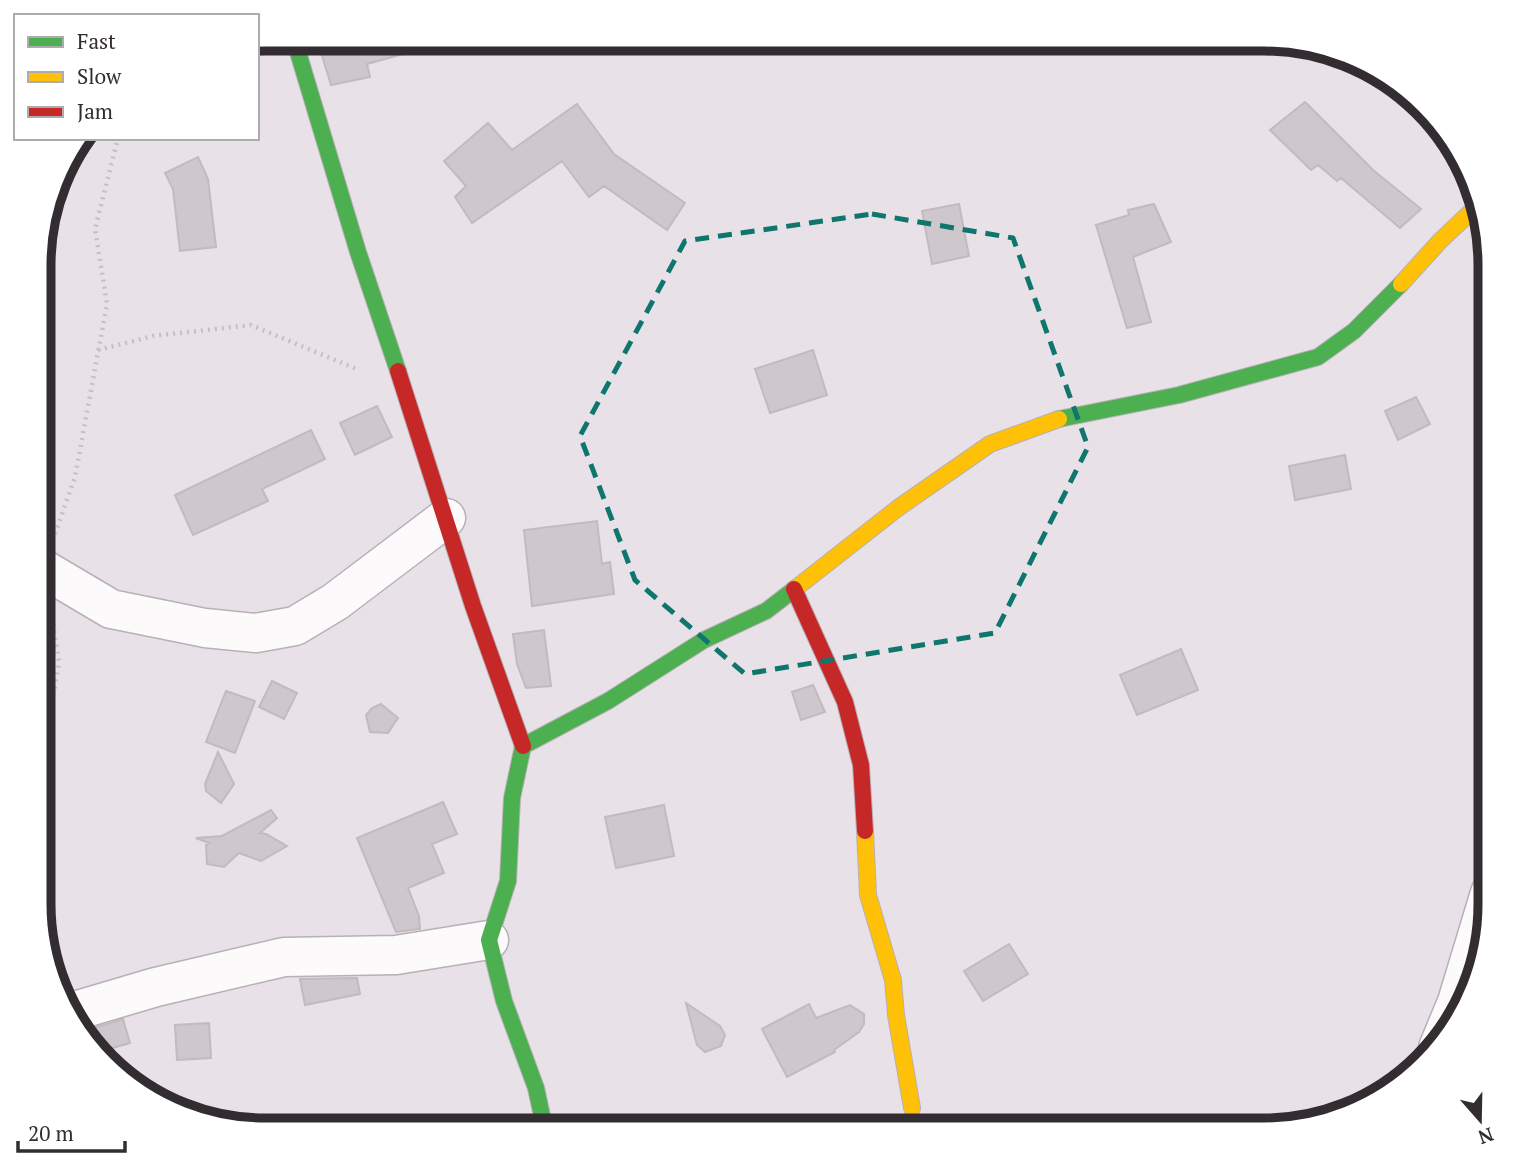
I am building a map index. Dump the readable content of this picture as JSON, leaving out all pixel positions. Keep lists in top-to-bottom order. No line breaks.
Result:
{"legend":["Fast","Slow","Jam"],"scale_bar":"20 m","north":"bottom"}
